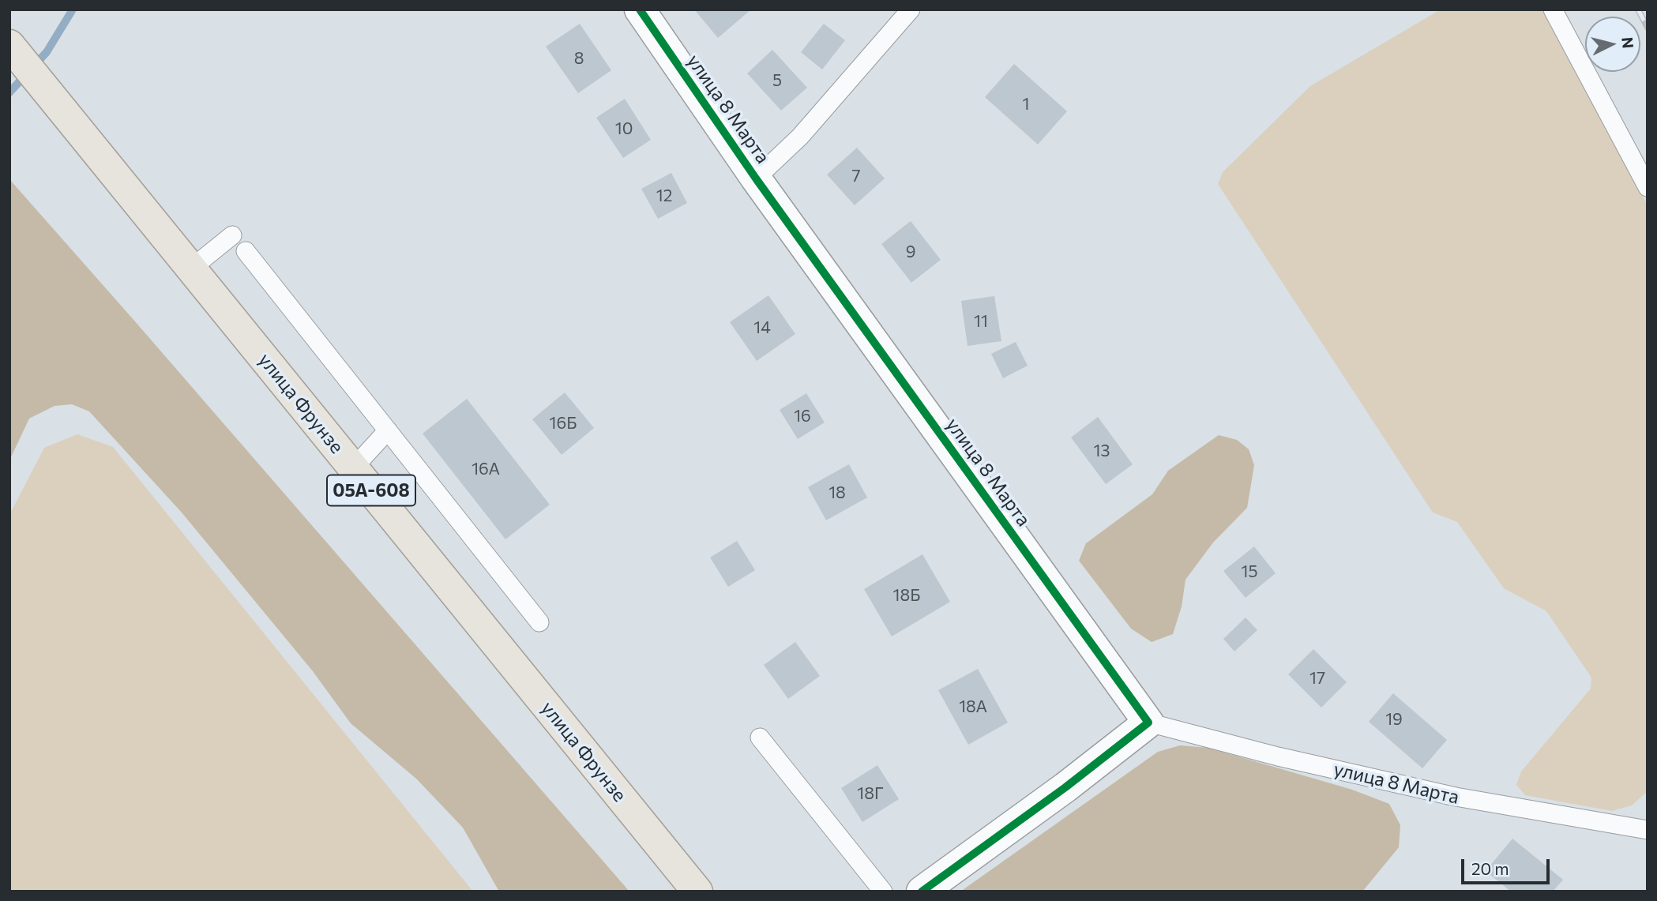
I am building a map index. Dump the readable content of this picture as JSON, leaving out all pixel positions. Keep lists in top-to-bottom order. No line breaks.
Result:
{"streets":{"main road":["улица Фрунзе","05А-608"],"street":["улица 8 Марта"]},"house_numbers":["8","5","1","10","7","12","9","11","14","16","16Б","13","16А","18","15","18Б","17","18А","19","18Г"],"scale_bar":"20 m","north":"right"}
